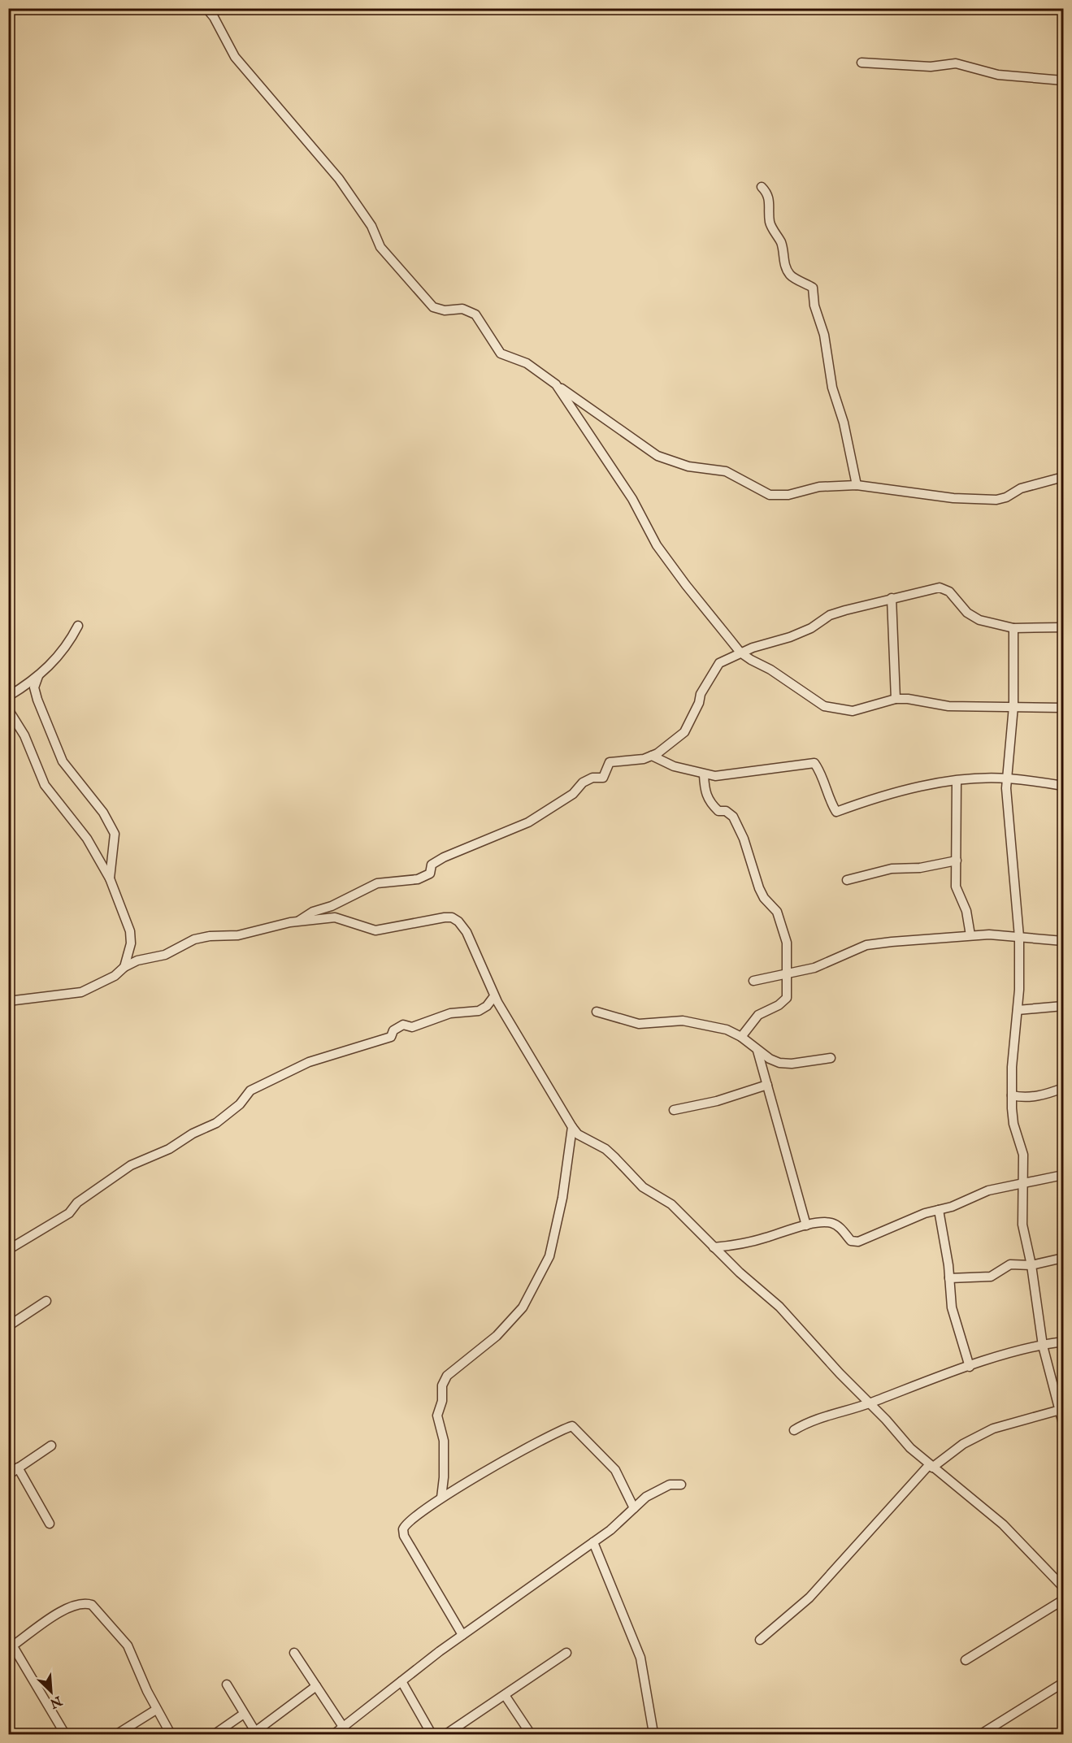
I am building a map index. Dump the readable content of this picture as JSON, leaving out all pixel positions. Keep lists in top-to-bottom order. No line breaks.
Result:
{"north":"bottom right"}
